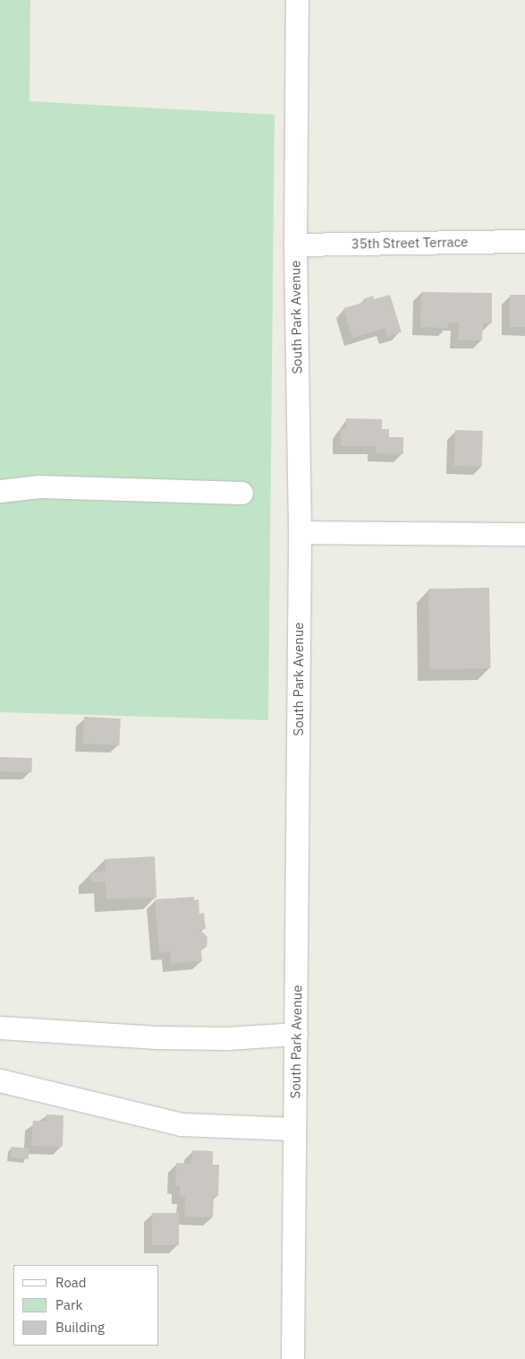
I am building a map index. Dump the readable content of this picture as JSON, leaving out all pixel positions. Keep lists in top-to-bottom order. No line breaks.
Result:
{"streets":{"street":["35th Street Terrace","South Park Avenue"]},"crossings":[["35th Street Terrace","South Park Avenue"]],"legend":["Road","Park","Building"]}
